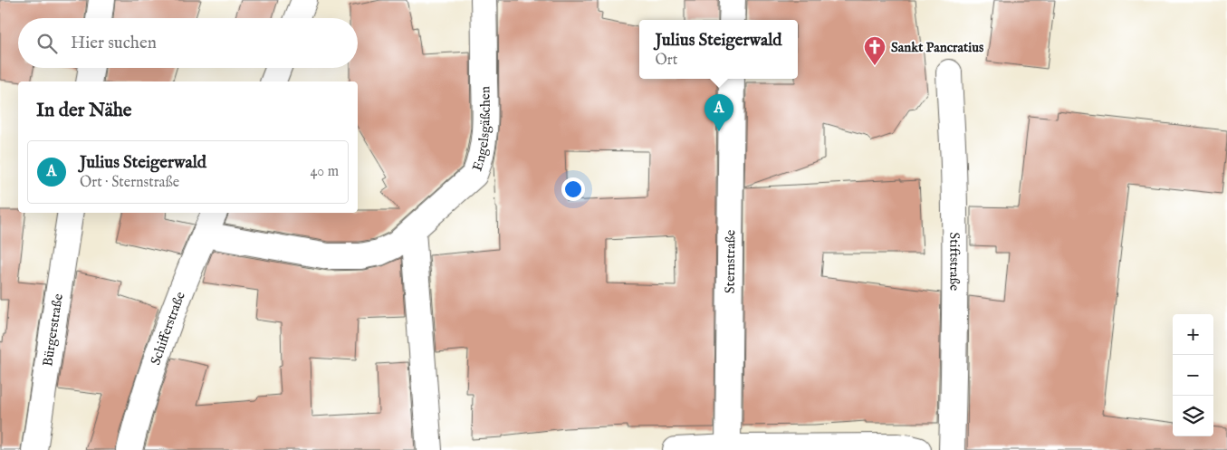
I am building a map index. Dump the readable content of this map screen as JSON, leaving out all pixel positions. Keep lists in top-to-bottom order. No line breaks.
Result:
{"streets":{"street":["Engelsgäßchen","Sternstraße","Stiftstraße","Schifferstraße","Bürgerstraße"]},"crossings":[["Engelsgäßchen","Schifferstraße"]],"places":{"church":["Sankt Pancratius"]},"page":{"search":"Hier suchen","popup":["Julius Steigerwald","Ort"],"heading":"In der Nähe","pins":"A","list":[{"mark":"A","name":"Julius Steigerwald","note":"Ort · Sternstraße","value":"40 m"}],"map_buttons":["+","−"]}}
